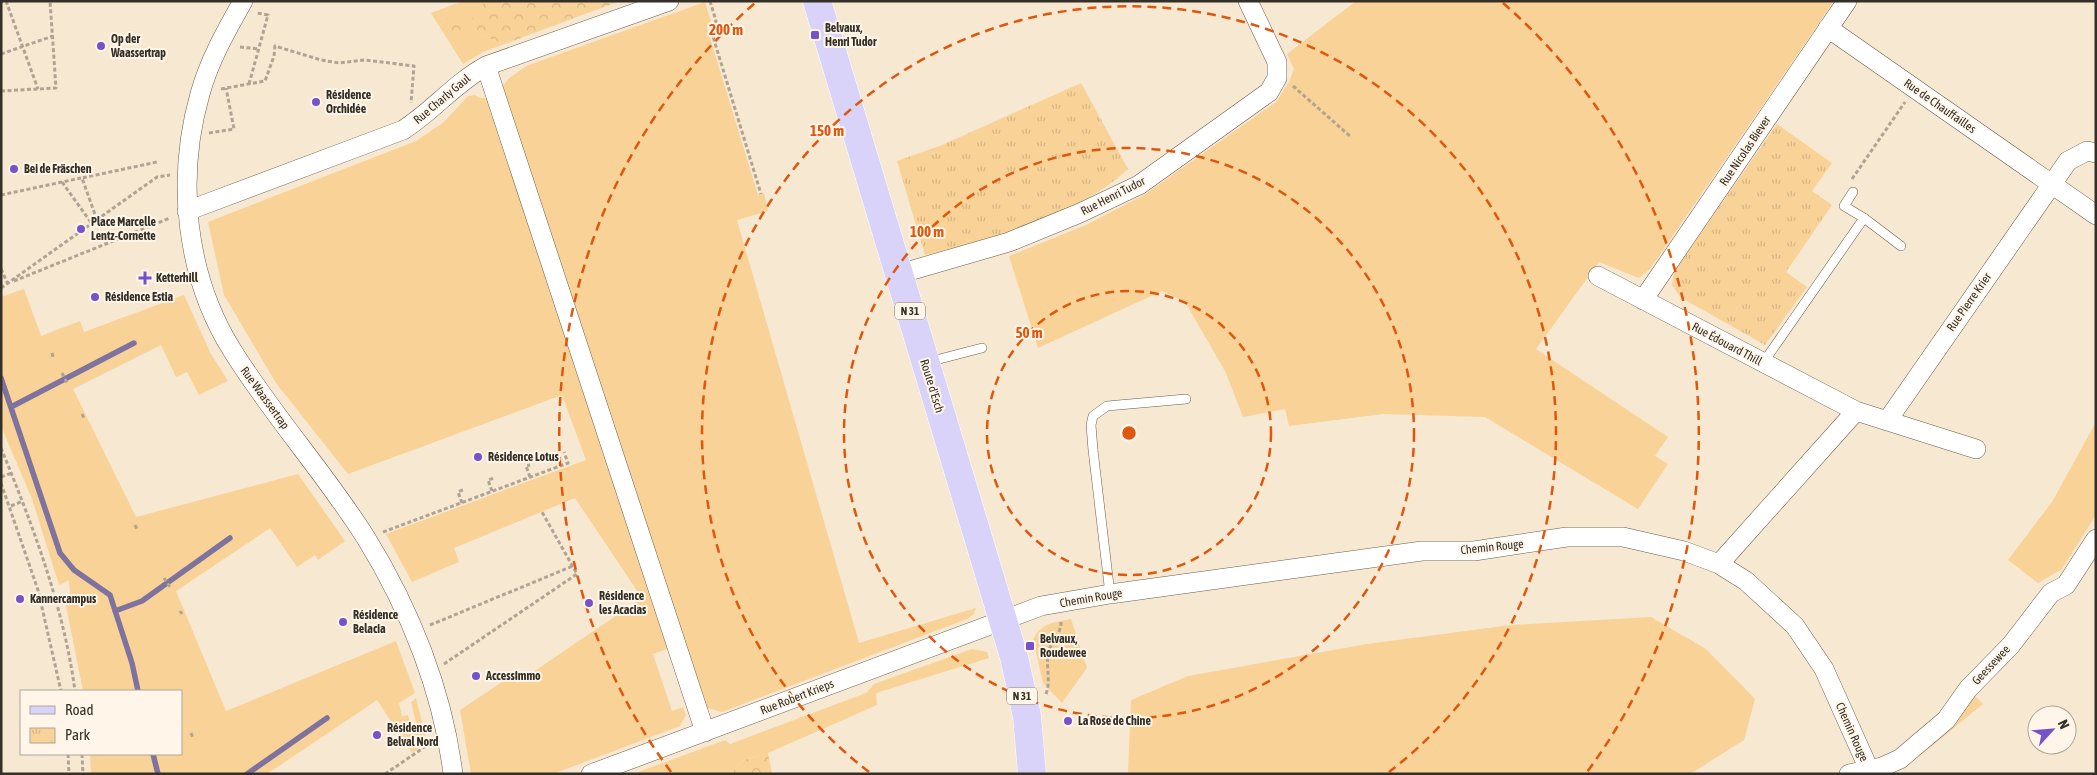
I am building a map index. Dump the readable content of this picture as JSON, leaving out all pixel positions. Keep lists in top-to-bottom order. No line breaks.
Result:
{"streets":{"main road":["N 31","Route d'Esch"],"street":["Rue Charly Gaul","Rue de Chauffailles","Rue Nicolas Biever","Rue Henri Tudor","Rue Pierre Krier","Rue Édouard Thill","Rue Waassertrap","Chemin Rouge","Geessewee","Rue Robert Krieps"]},"crossings":[["Rue Charly Gaul","Rue Waassertrap"],["Rue de Chauffailles","Rue Nicolas Biever"],["Rue de Chauffailles","Rue Pierre Krier"],["Rue Nicolas Biever","Rue Édouard Thill"],["Rue Henri Tudor","Route d'Esch"],["Route d'Esch","Chemin Rouge"],["Route d'Esch","Rue Robert Krieps"],["Chemin Rouge","Geessewee"],["Chemin Rouge","Rue Robert Krieps"]],"places":{"transit":["Belvaux, Henri Tudor","Belvaux, Roudewee"],"other":["Op der Waassertrap","Résidence Orchidée","Bei de Fräschen","Place Marcelle Lentz-Cornette","Résidence Estia","Résidence Lotus","Kannercampus","Résidence les Acacias","Résidence Belacia","AccessImmo","La Rose de Chine","Résidence Belval Nord"],"health":["Ketterhill"]},"legend":["Road","Park"],"north":"top right","rings":["200 m","150 m","100 m","50 m"]}
